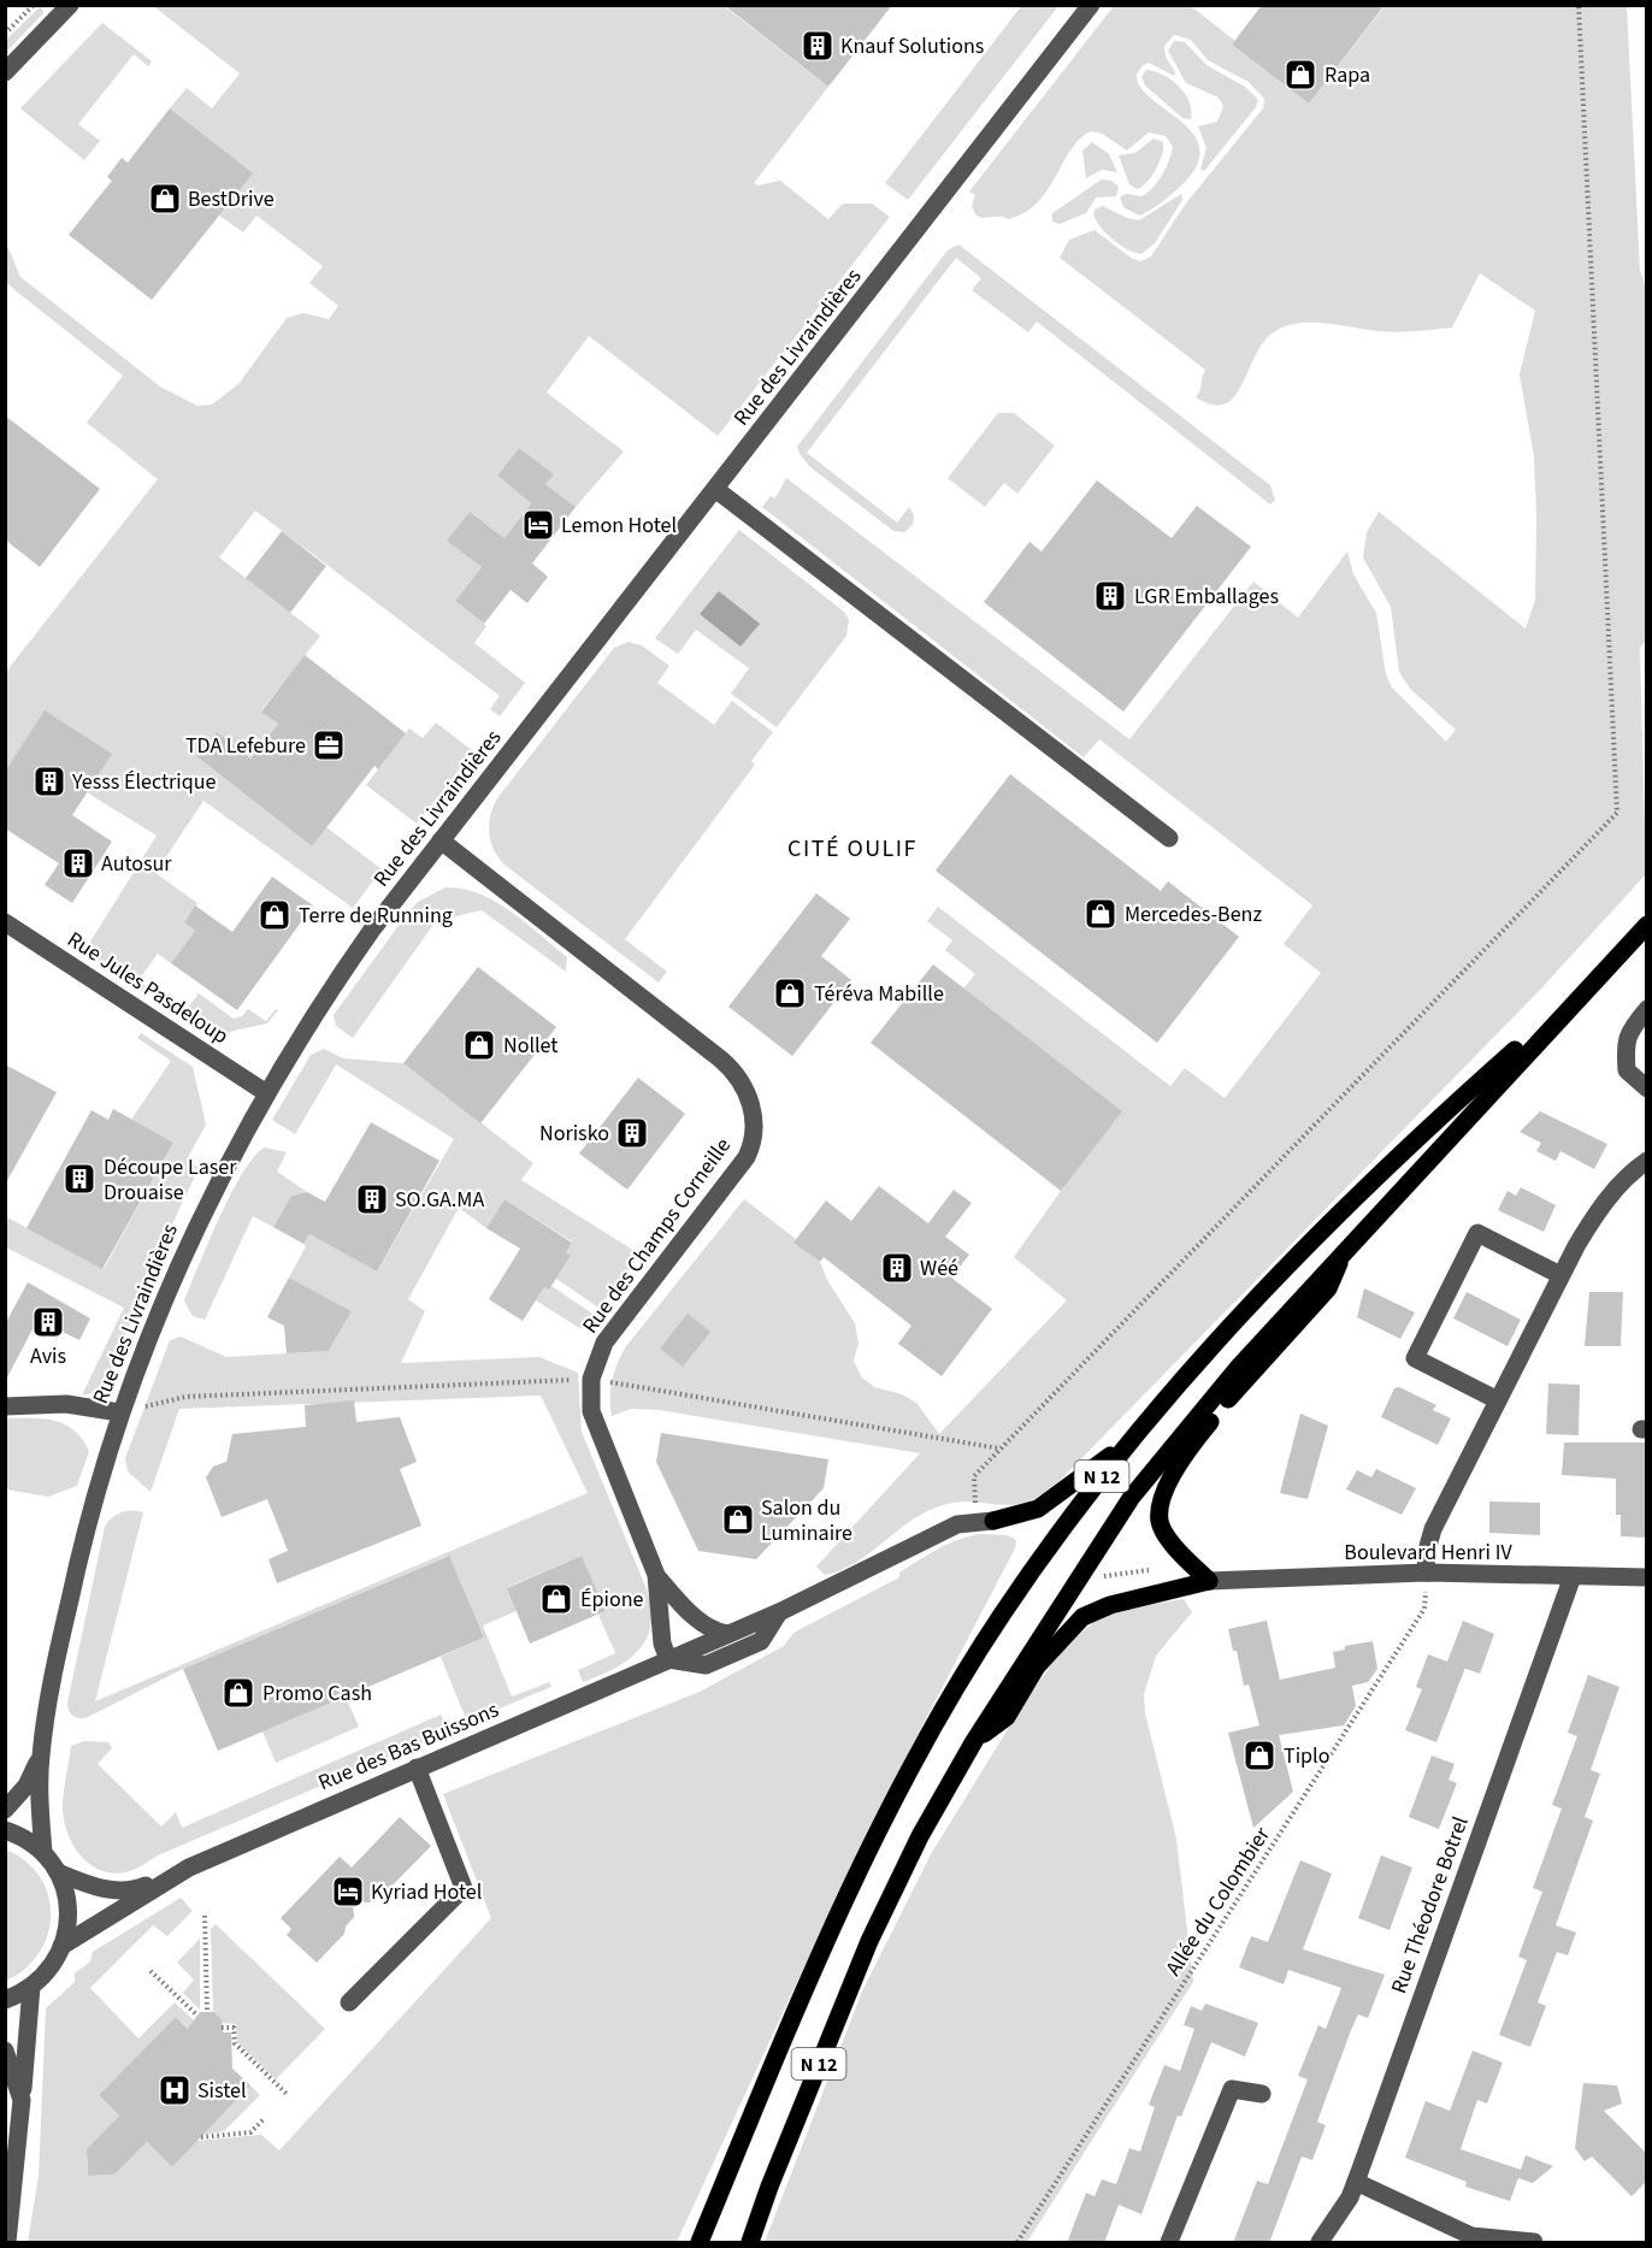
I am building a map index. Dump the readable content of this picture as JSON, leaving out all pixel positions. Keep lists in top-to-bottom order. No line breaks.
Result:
{"streets":{"main road":["N 12"],"street":["Rue des Livraindières","Rue Jules Pasdeloup","Rue des Champs Corneille","Boulevard Henri IV","Rue des Bas Buissons","Rue Théodore Botrel"],"path":["Allée du Colombier"]},"crossings":[["Rue des Livraindières","Rue Jules Pasdeloup"],["Rue des Livraindières","Rue des Champs Corneille"],["Rue des Champs Corneille","Rue des Bas Buissons"],["N 12","Boulevard Henri IV"],["N 12","Rue des Bas Buissons"],["Boulevard Henri IV","Allée du Colombier"],["Boulevard Henri IV","Rue Théodore Botrel"]],"districts":["CITÉ OULIF"],"places":{"building":["Knauf Solutions","LGR Emballages","Yesss Électrique","Autosur","Norisko","Découpe Laser Drouaise","SO.GA.MA","Wéé","Avis"],"shop":["Rapa","BestDrive","Mercedes-Benz","Terre de Running","Téréva Mabille","Nollet","Salon du Luminaire","Épione","Promo Cash","Tiplo"],"hotel":["Lemon Hotel","Kyriad Hotel"],"office":["TDA Lefebure"],"hospital":["Sistel"]}}
